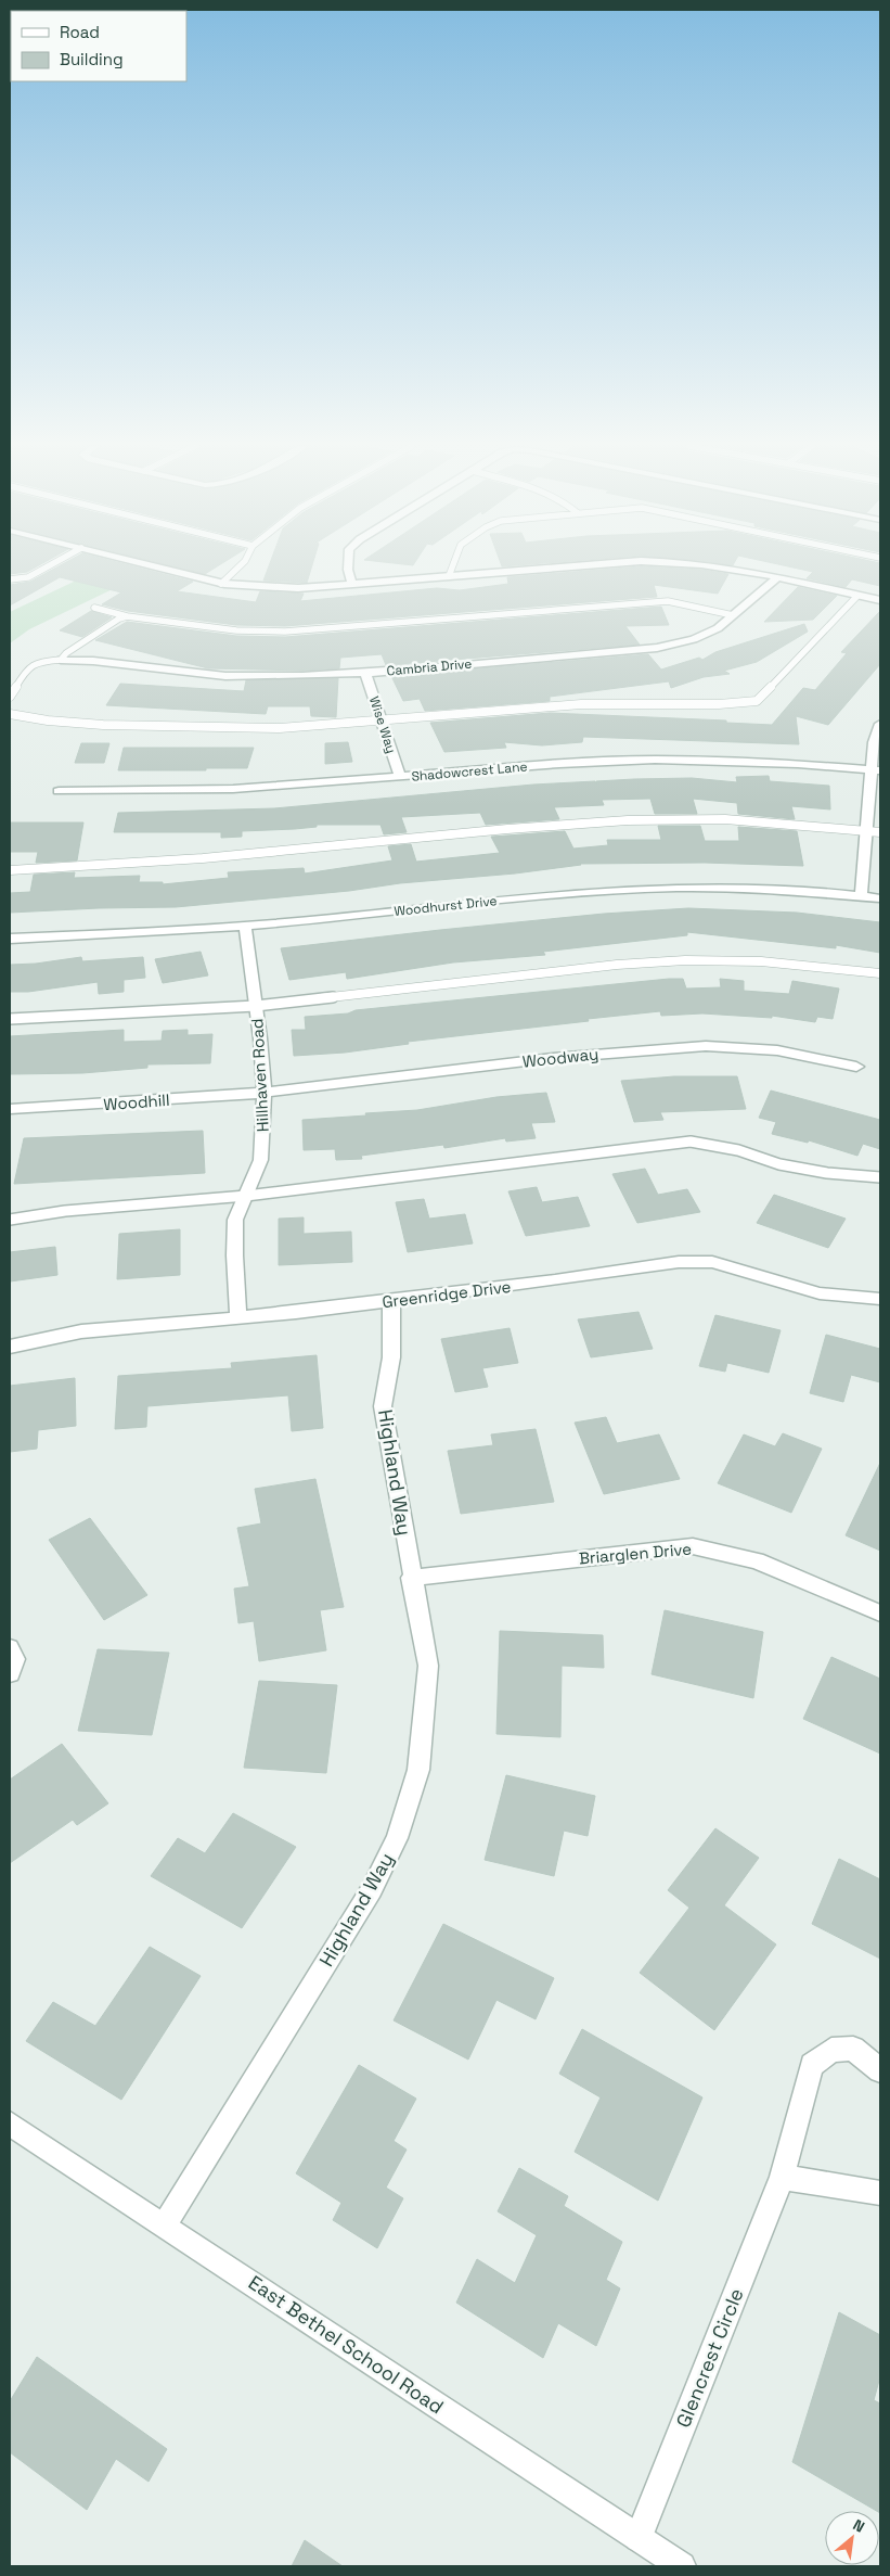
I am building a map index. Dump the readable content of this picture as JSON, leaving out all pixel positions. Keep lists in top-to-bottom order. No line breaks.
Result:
{"streets":{"street":["Cambria Drive","Wise Way","Shadowcrest Lane","Woodhurst Drive","Woodway","Hillhaven Road","Woodhill","Greenridge Drive","Highland Way","Briarglen Drive","East Bethel School Road","Glencrest Circle"]},"crossings":[["Cambria Drive","Wise Way"],["Wise Way","Shadowcrest Lane"],["Woodhurst Drive","Hillhaven Road"],["Woodway","Hillhaven Road"],["Woodway","Woodhill"],["Hillhaven Road","Woodhill"],["Hillhaven Road","Greenridge Drive"],["Greenridge Drive","Highland Way"],["Highland Way","Briarglen Drive"],["Highland Way","East Bethel School Road"],["East Bethel School Road","Glencrest Circle"]],"legend":["Road","Building"],"north":"top right"}
